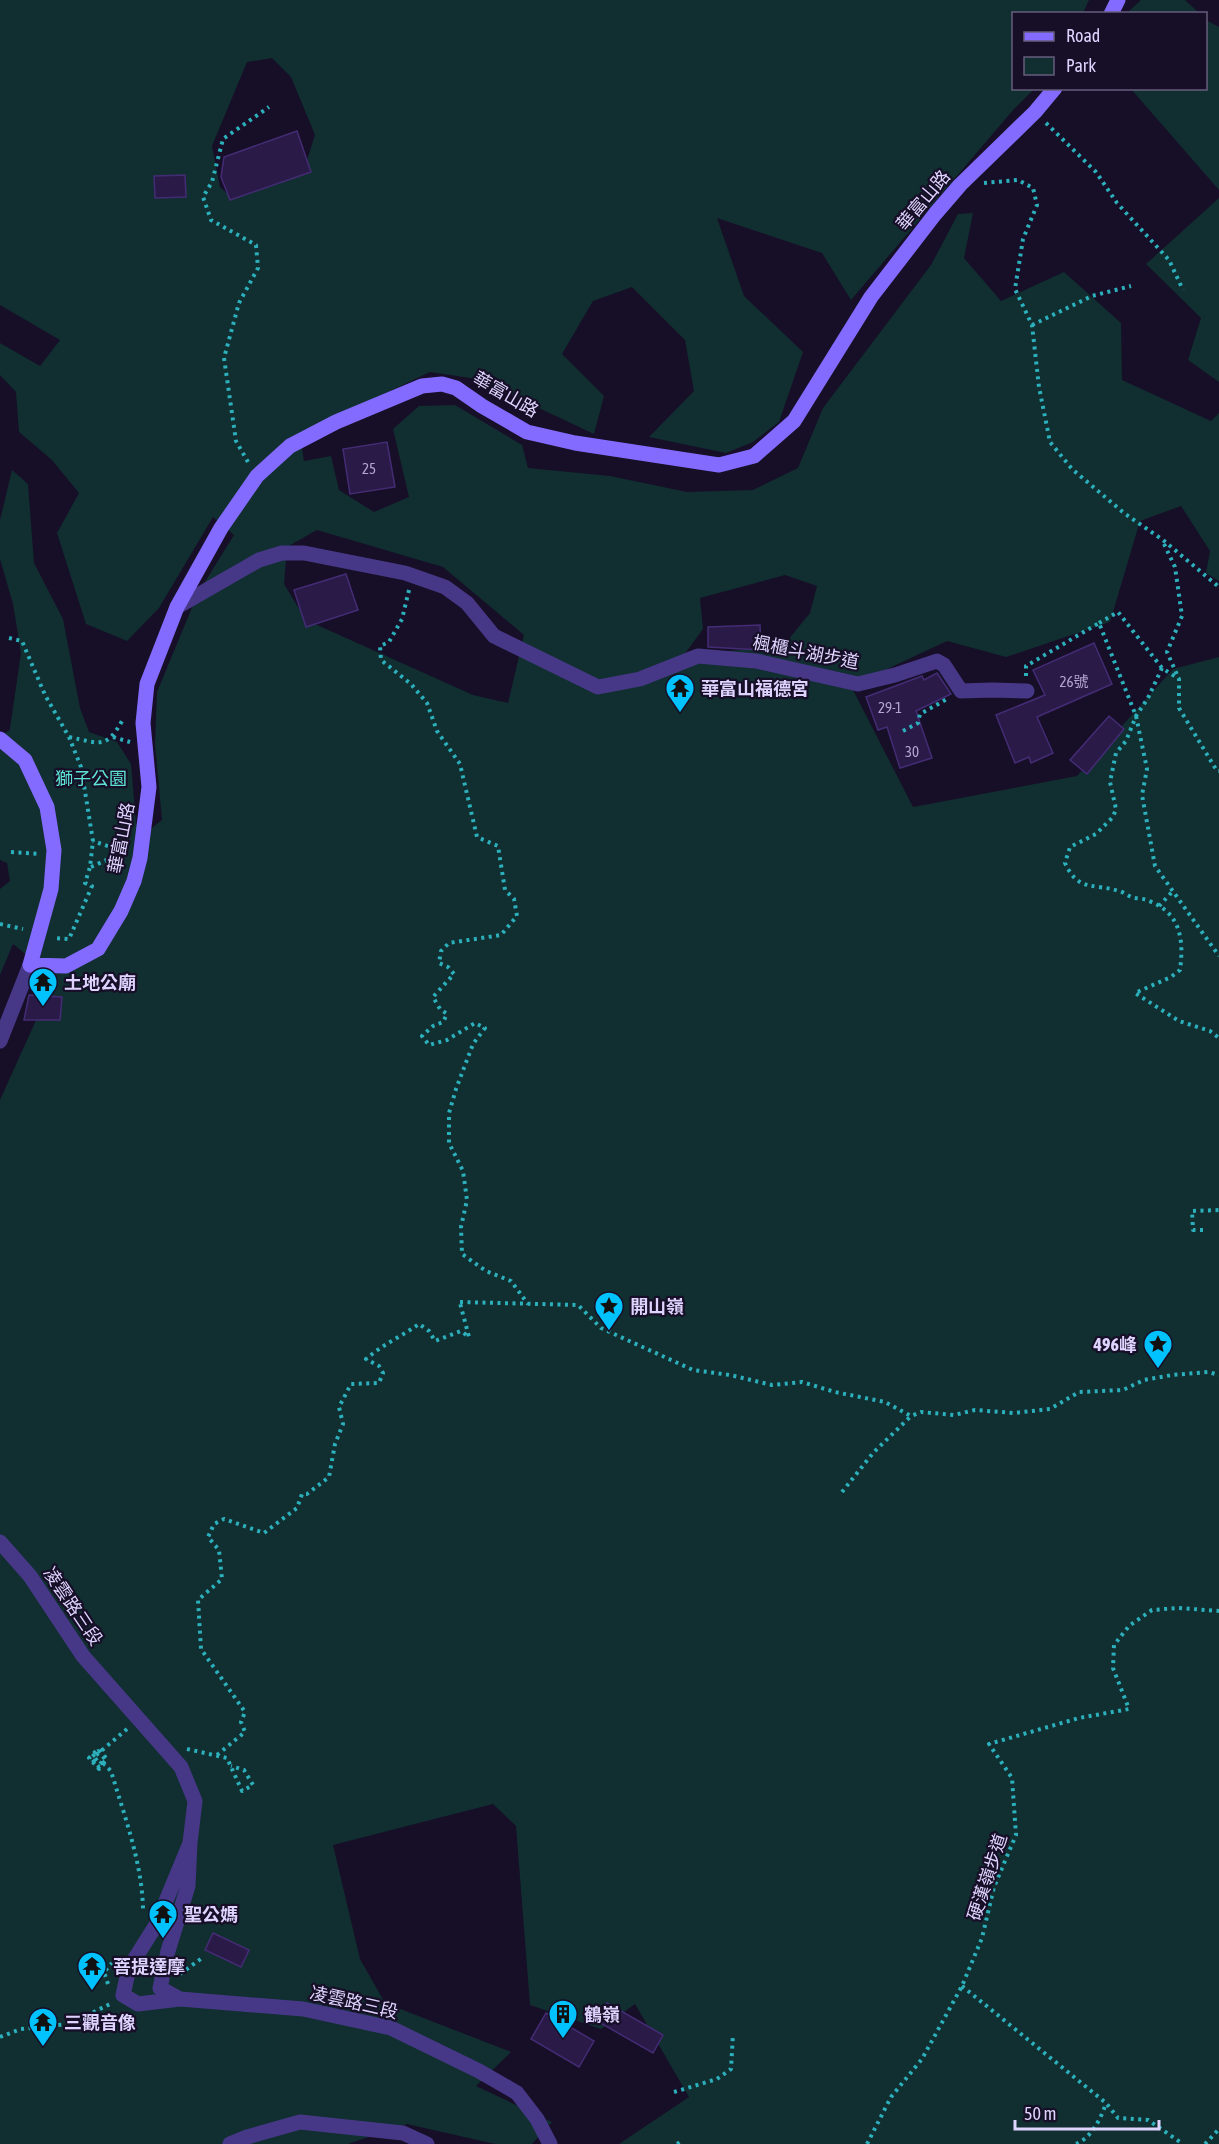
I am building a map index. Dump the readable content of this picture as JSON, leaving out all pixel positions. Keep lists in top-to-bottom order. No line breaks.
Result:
{"streets":{"street":["華富山路","楓櫃斗湖步道","凌雲路三段"],"path":["硬漢嶺步道"]},"crossings":[["華富山路","楓櫃斗湖步道"]],"parks":["獅子公園"],"places":{"temple":["華富山福德宮","土地公廟","聖公媽","菩提達摩","三觀音像"],"place":["開山嶺","496峰"],"building":["鶴嶺"]},"house_numbers":["25","26號","29-1","30"],"legend":["Road","Park"],"scale_bar":"50 m"}
